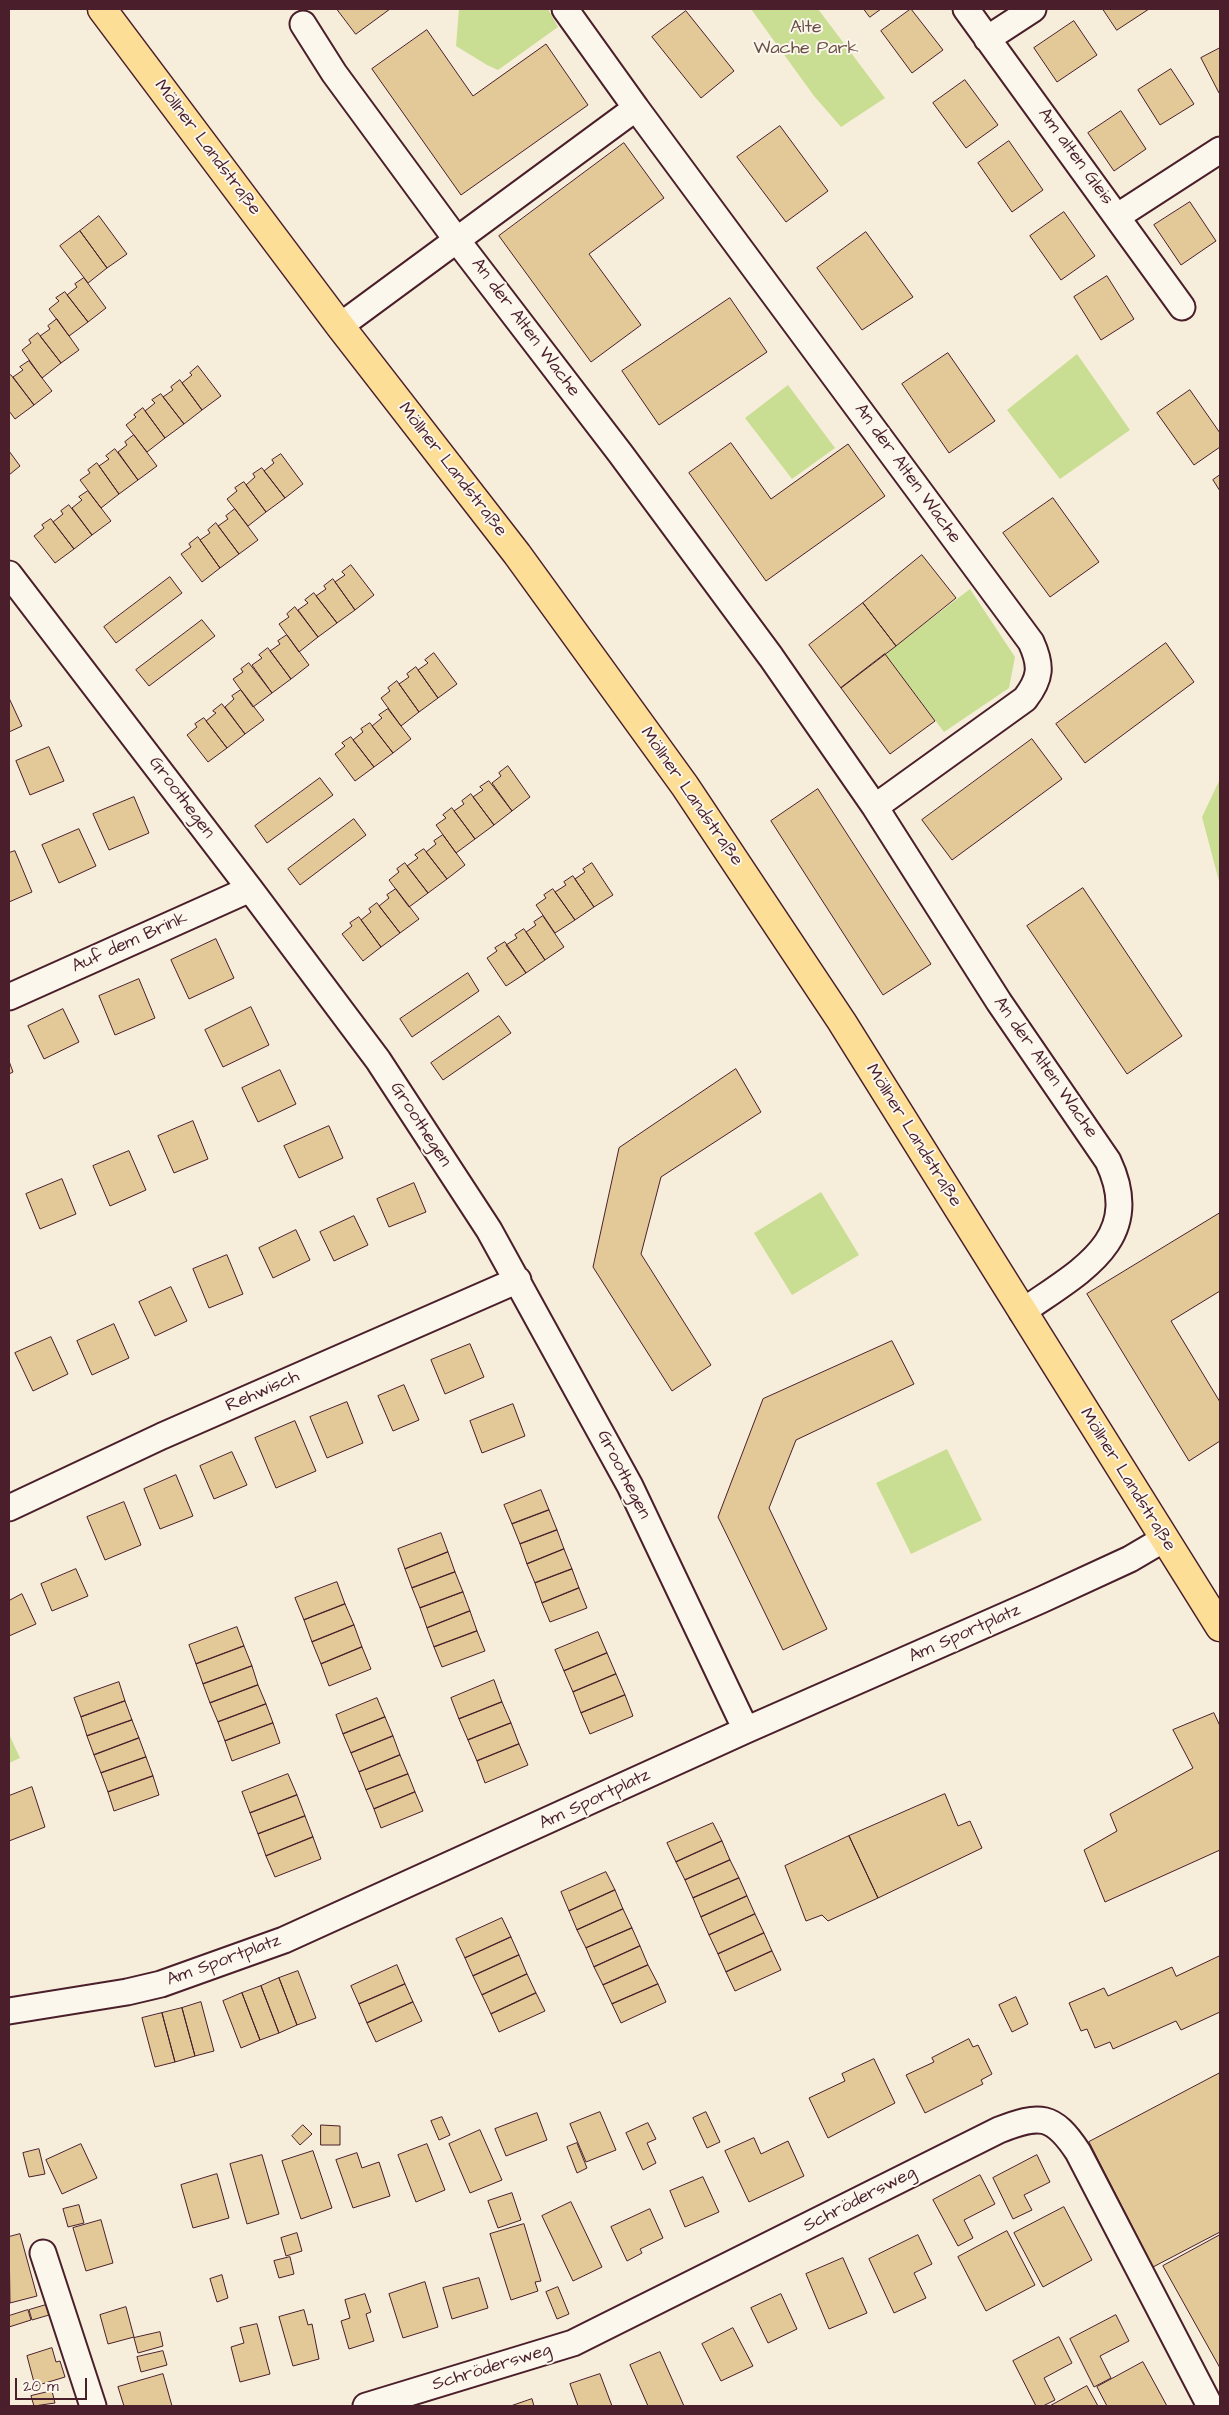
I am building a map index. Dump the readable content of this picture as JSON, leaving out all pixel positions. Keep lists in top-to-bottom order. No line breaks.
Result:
{"streets":{"main road":["Möllner Landstraße"],"street":["Am alten Gleis","An der Alten Wache","Groothegen","Auf dem Brink","Rehwisch","Am Sportplatz","Schrödersweg"]},"crossings":[["Möllner Landstraße","An der Alten Wache"],["Möllner Landstraße","Am Sportplatz"],["Groothegen","Auf dem Brink"],["Groothegen","Rehwisch"],["Groothegen","Am Sportplatz"]],"parks":["Alte Wache Park"],"scale_bar":"20 m"}
